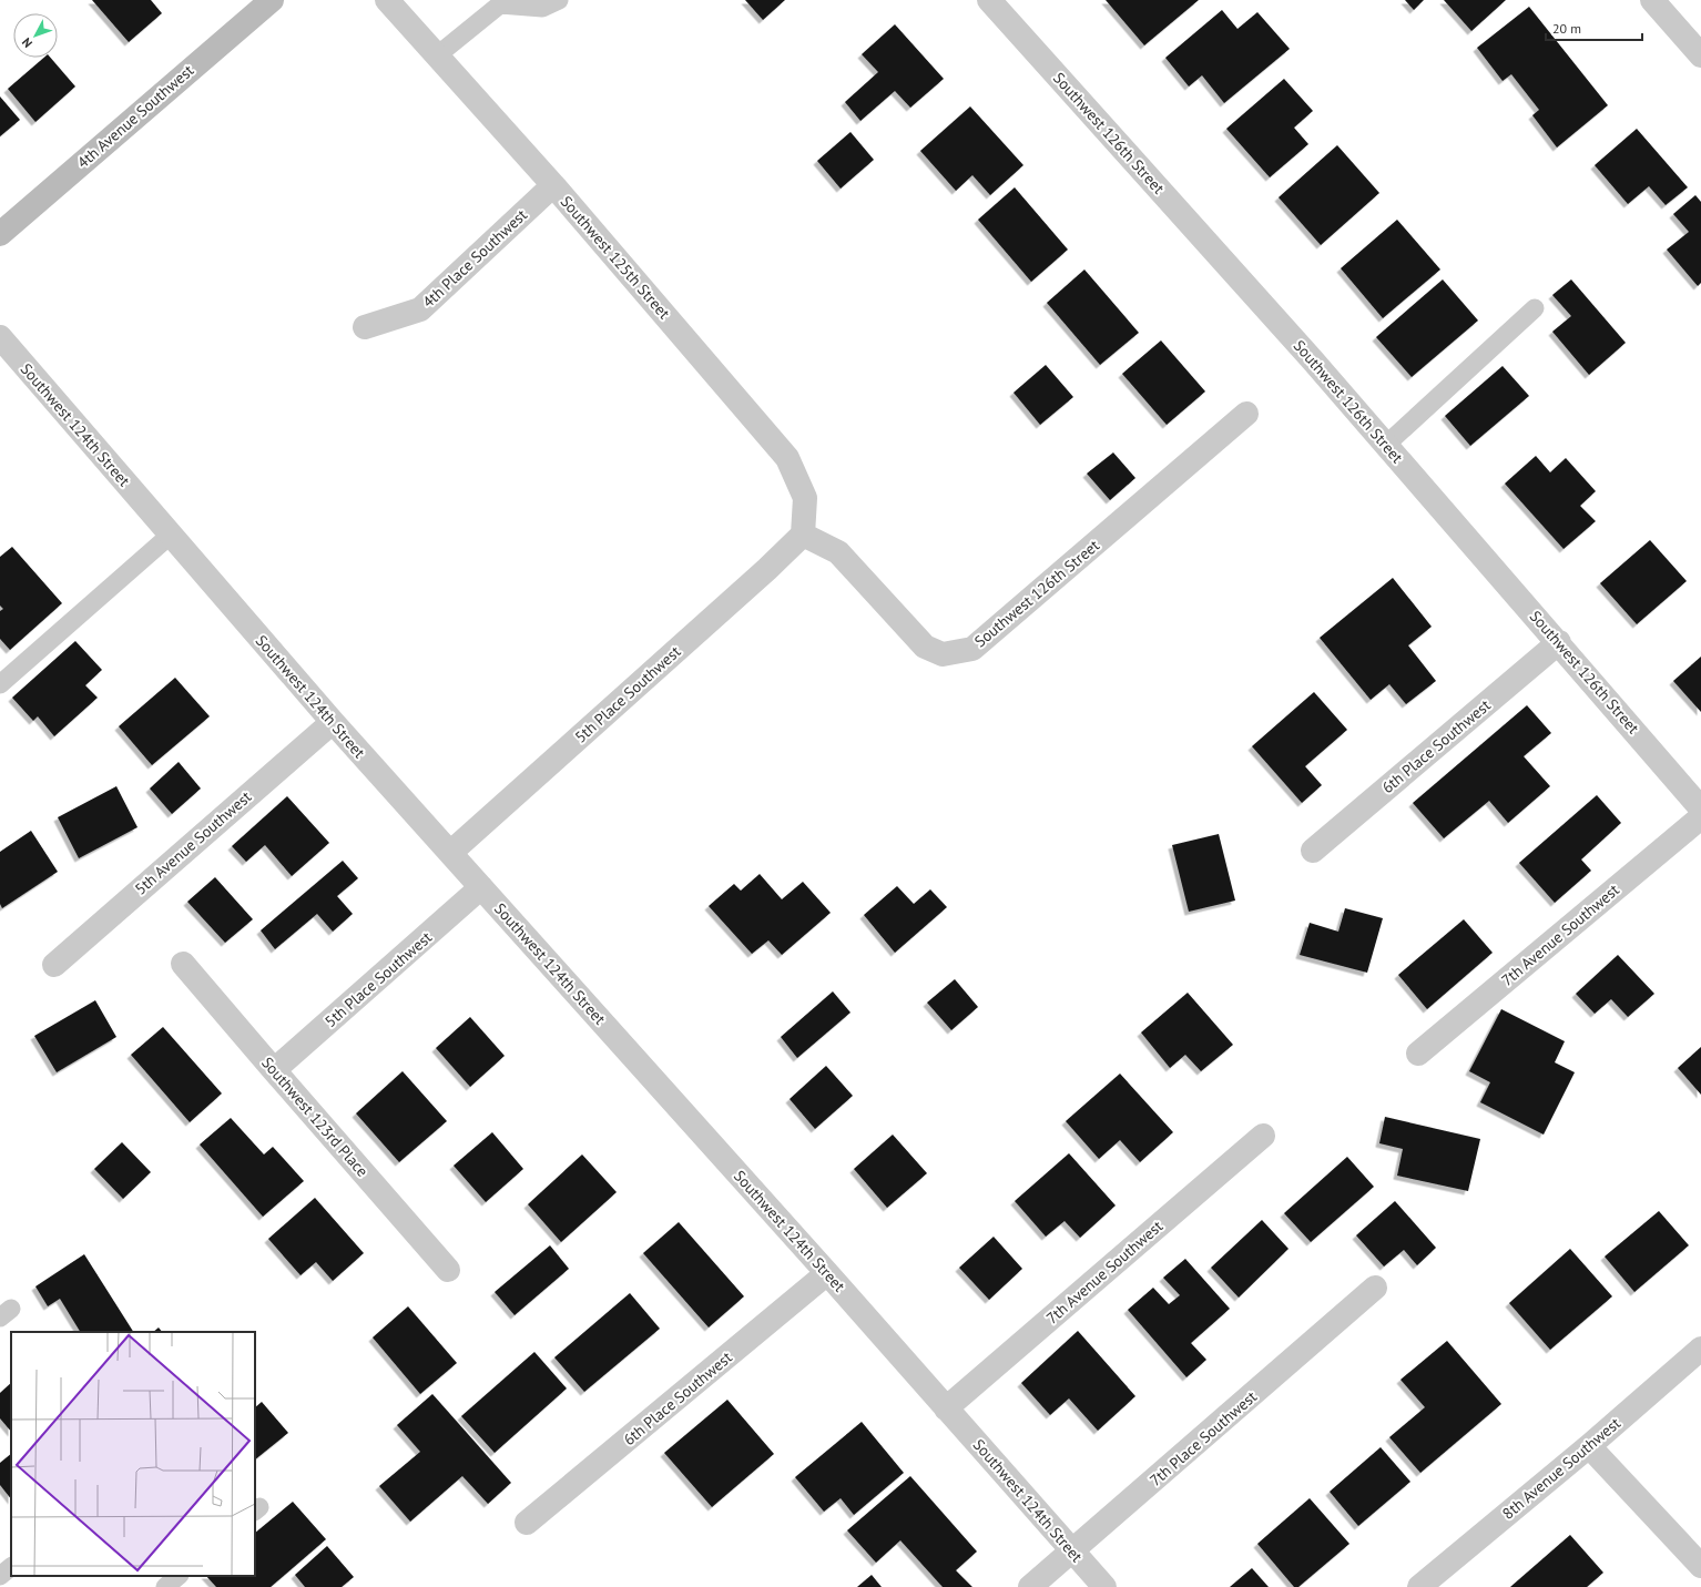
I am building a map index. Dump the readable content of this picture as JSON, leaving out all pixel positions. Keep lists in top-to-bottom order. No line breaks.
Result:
{"streets":{"street":["4th Avenue Southwest","Southwest 126th Street","Southwest 125th Street","4th Place Southwest","Southwest 124th Street","5th Place Southwest","6th Place Southwest","5th Avenue Southwest","7th Avenue Southwest","Southwest 123rd Place","7th Place Southwest","8th Avenue Southwest"]},"crossings":[["Southwest 126th Street","Southwest 125th Street"],["Southwest 126th Street","5th Place Southwest"],["Southwest 126th Street","6th Place Southwest"],["Southwest 125th Street","4th Place Southwest"],["Southwest 125th Street","5th Place Southwest"],["Southwest 124th Street","5th Place Southwest"],["Southwest 124th Street","6th Place Southwest"],["Southwest 124th Street","5th Avenue Southwest"],["Southwest 124th Street","7th Avenue Southwest"],["Southwest 124th Street","7th Place Southwest"],["5th Place Southwest","Southwest 123rd Place"]],"scale_bar":"20 m","north":"bottom left"}
